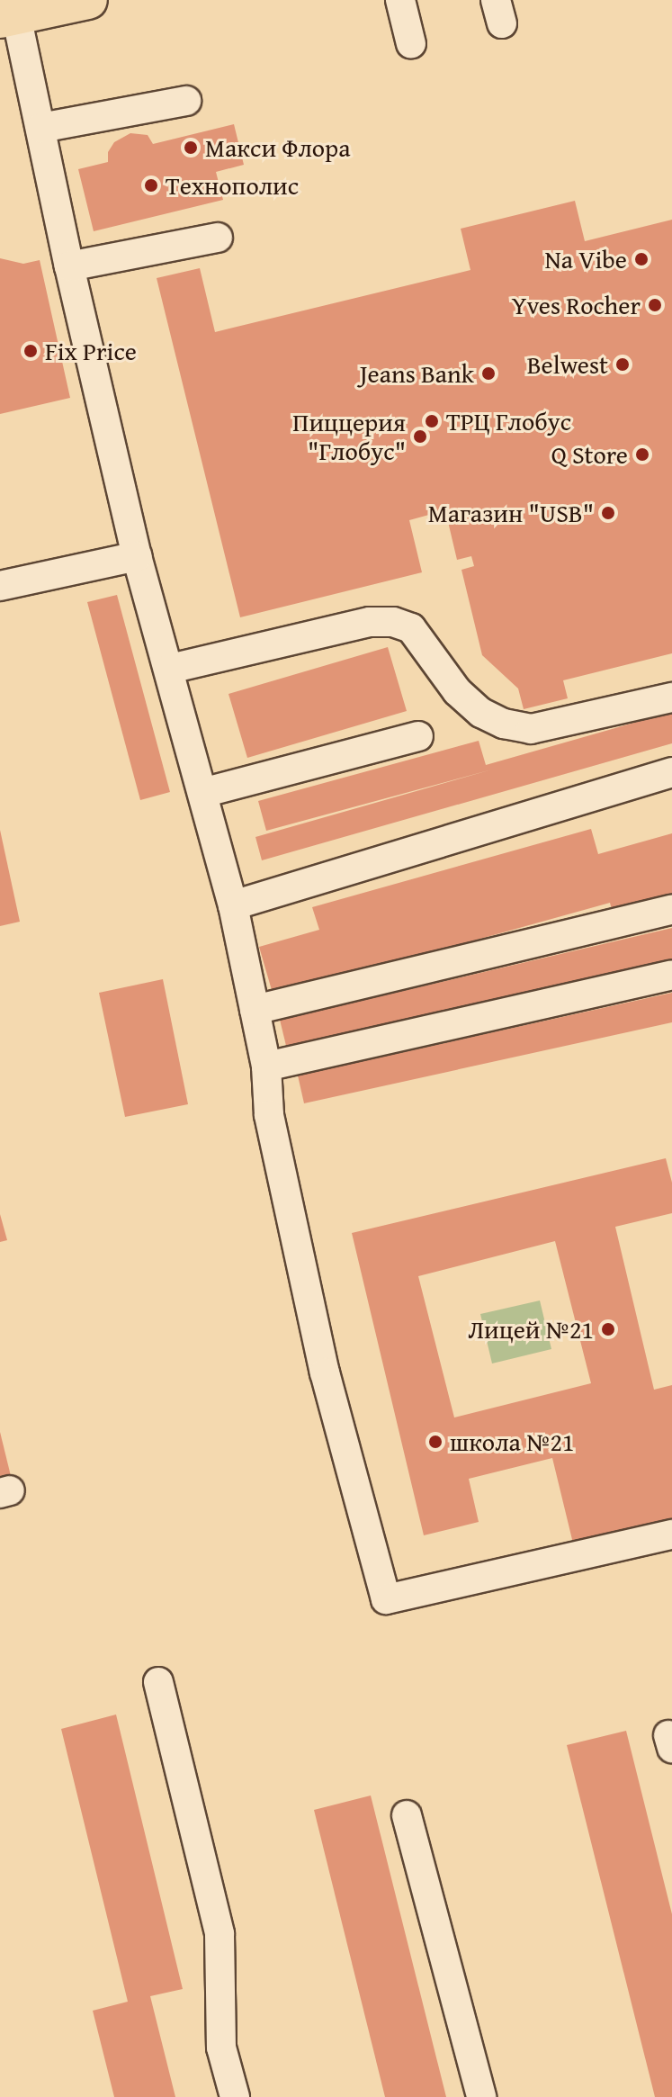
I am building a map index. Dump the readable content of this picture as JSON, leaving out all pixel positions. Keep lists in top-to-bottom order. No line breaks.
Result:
{"places":["Макси Флора","Технополис","Na Vibe","Yves Rocher","Fix Price","Belwest","Jeans Bank","ТРЦ Глобус","Пиццерия \"Глобус\"","Q Store","Магазин \"USB\"","Лицей №21","школа №21"]}
